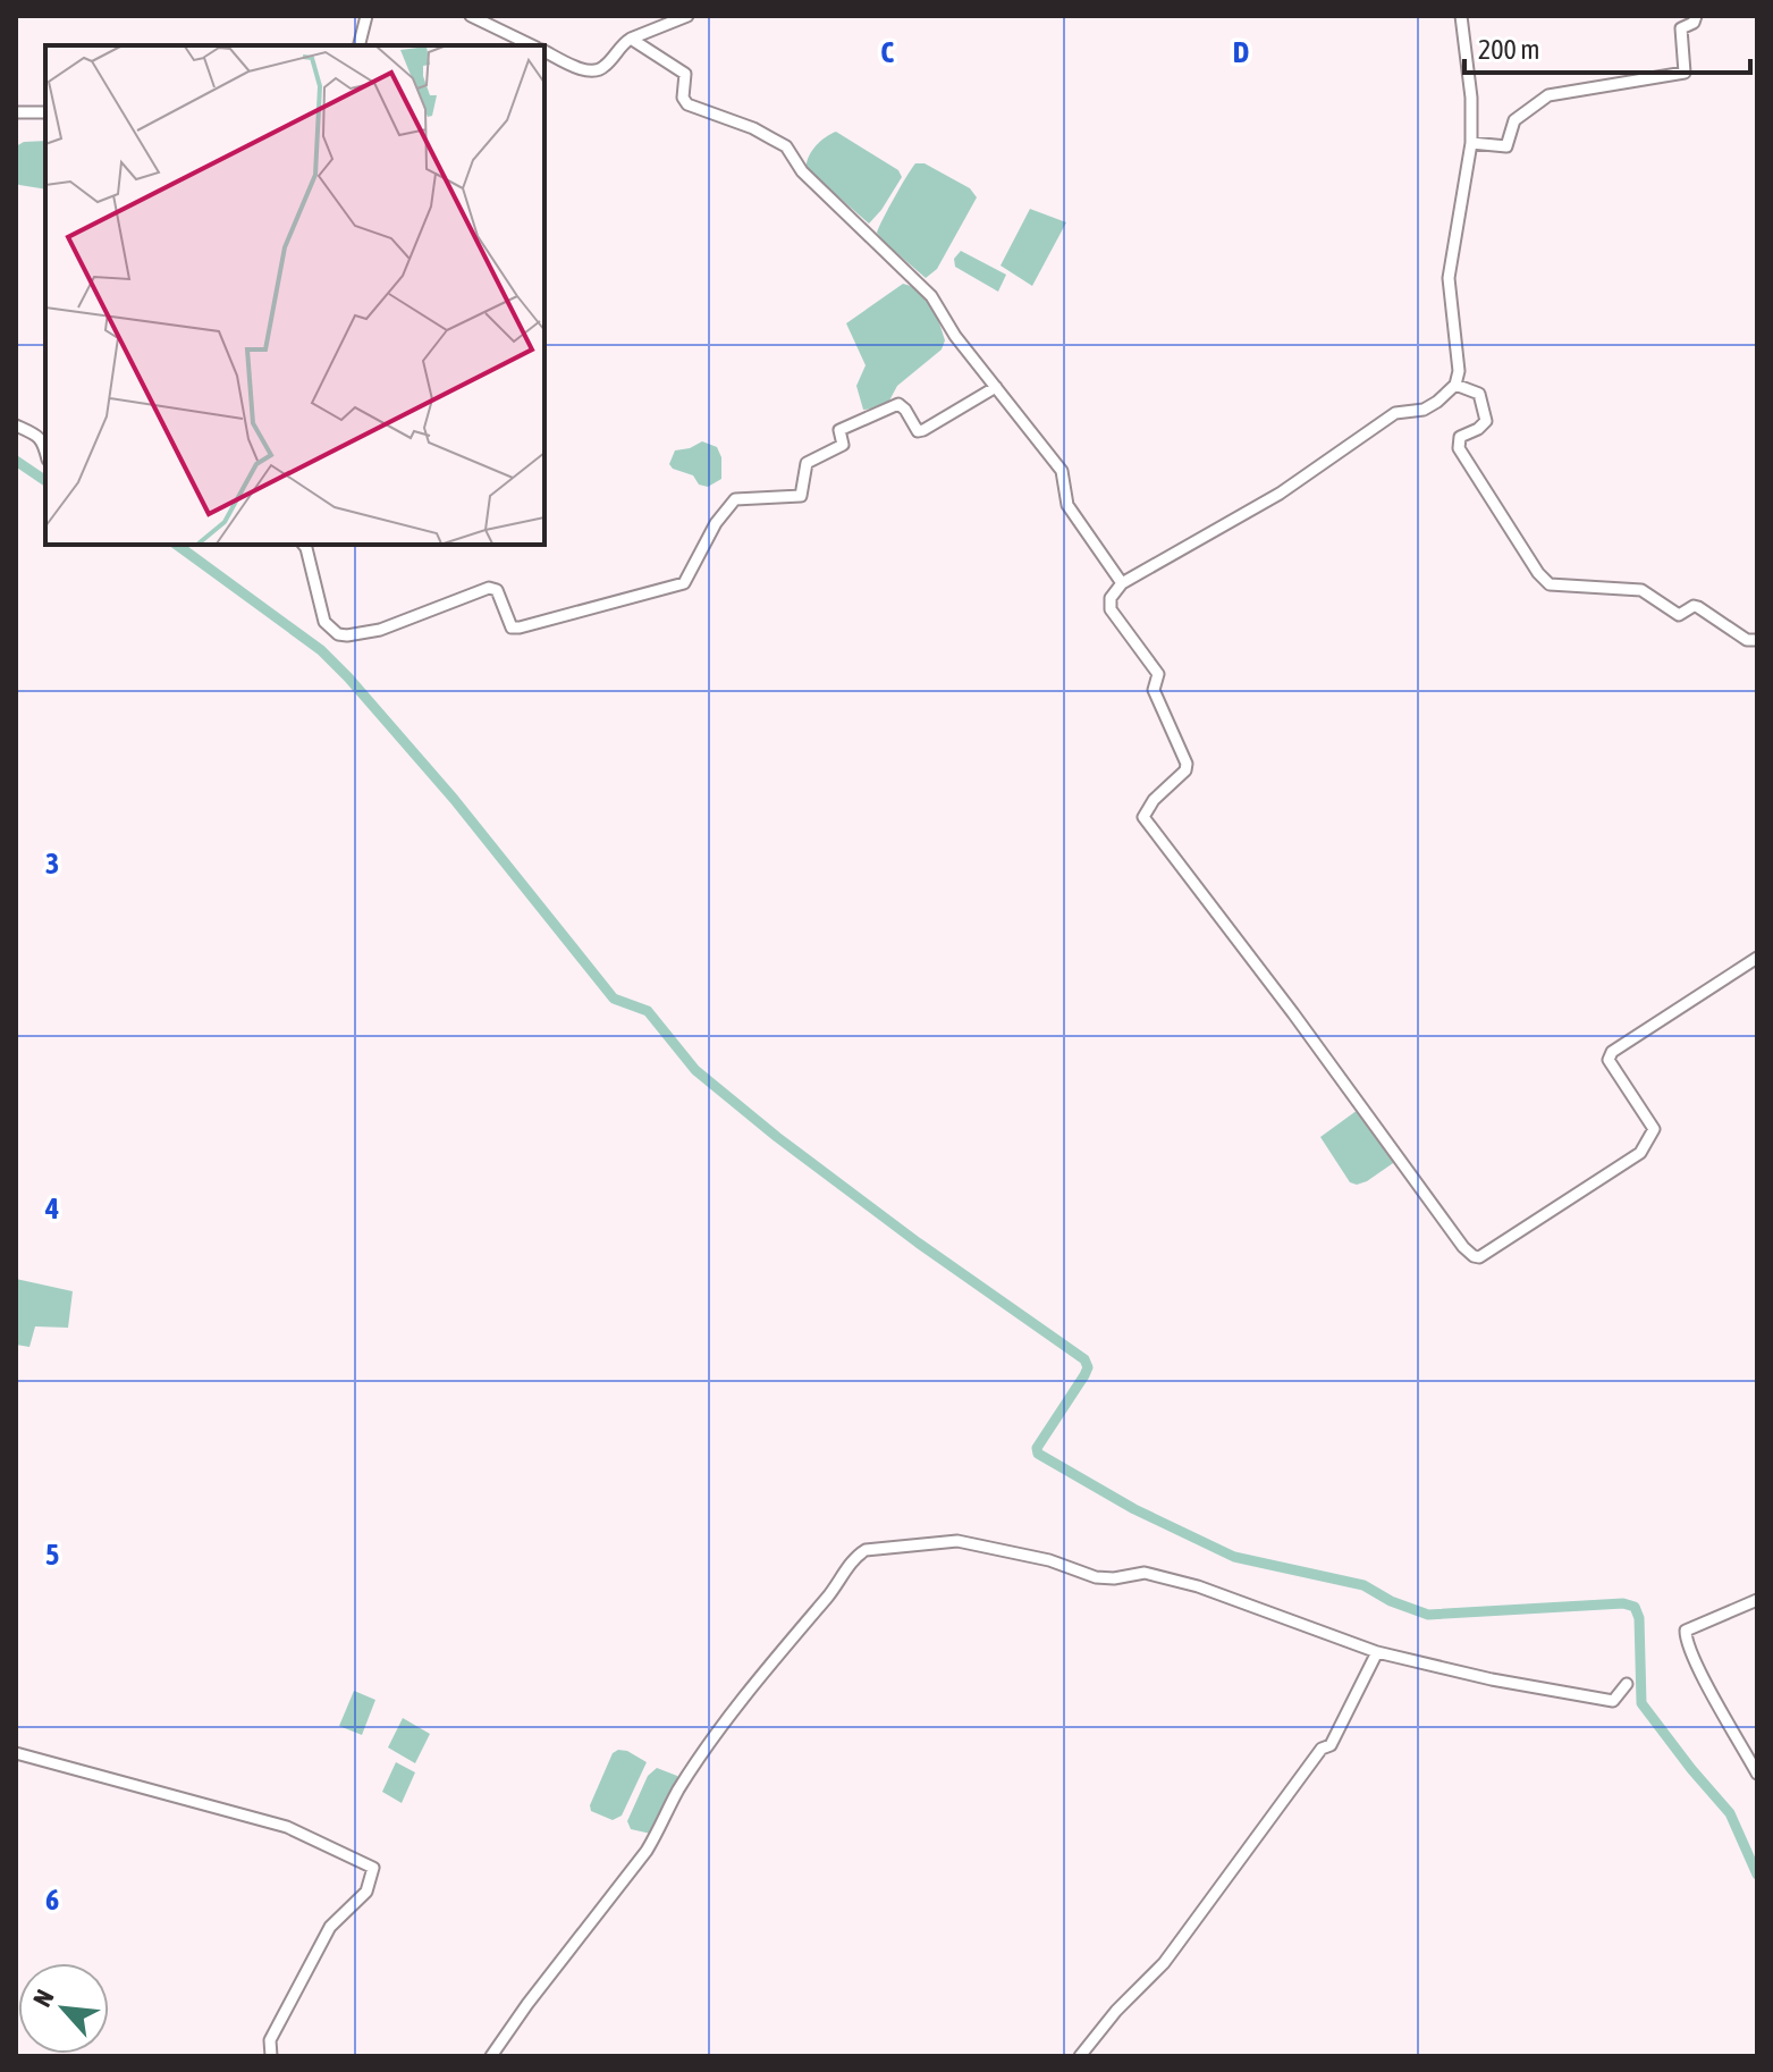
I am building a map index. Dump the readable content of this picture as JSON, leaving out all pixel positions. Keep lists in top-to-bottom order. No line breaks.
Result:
{"scale_bar":"200 m","north":"top left","grid":{"columns":["C","D"],"rows":["3","4","5","6"]}}
